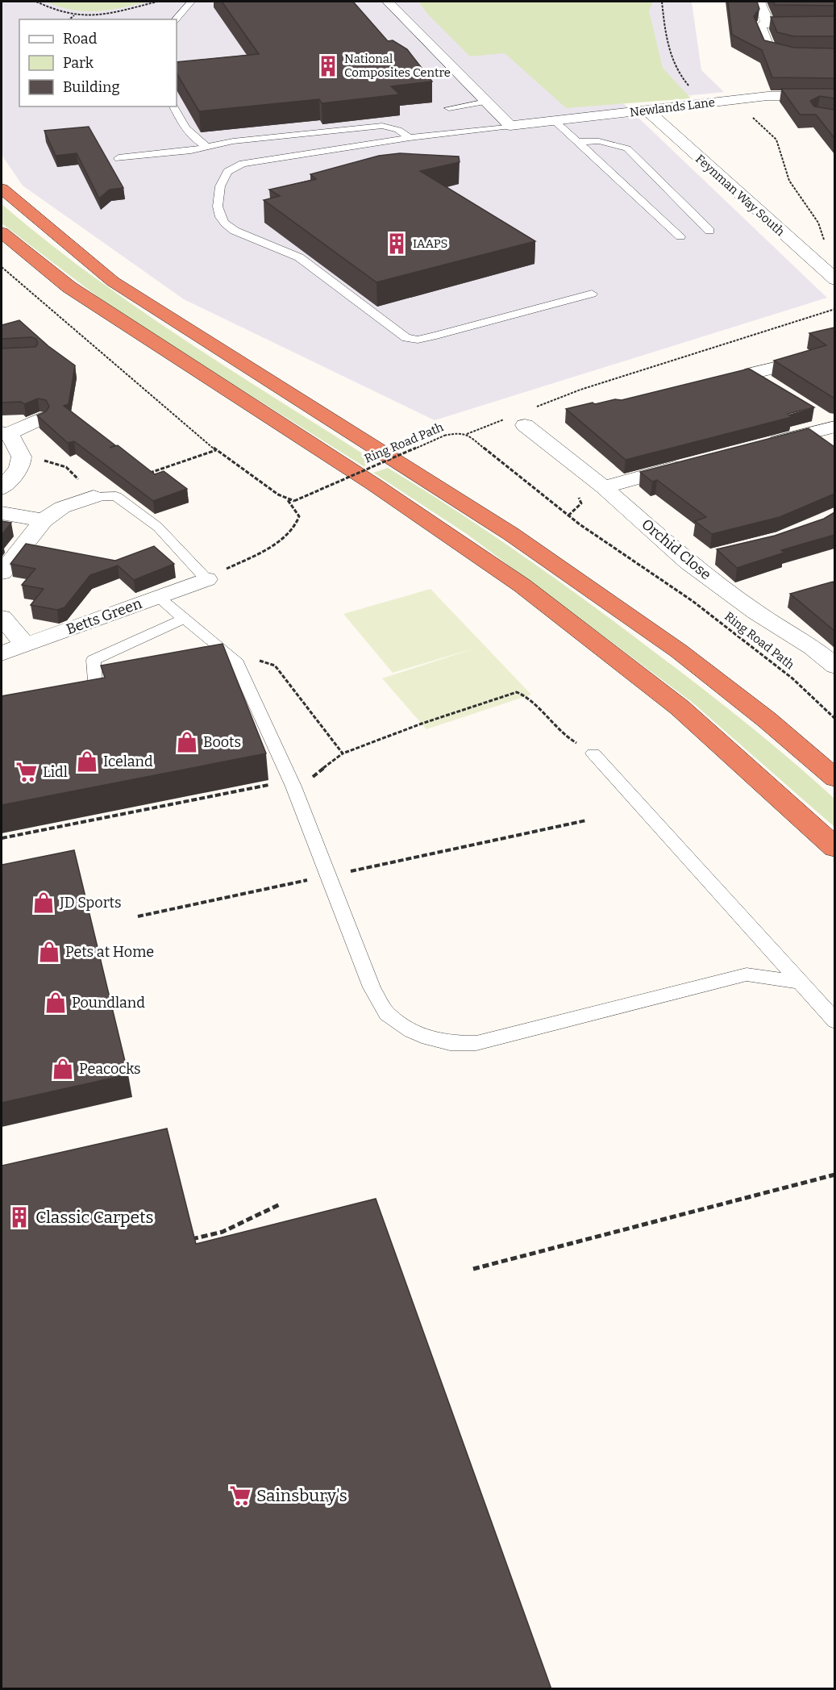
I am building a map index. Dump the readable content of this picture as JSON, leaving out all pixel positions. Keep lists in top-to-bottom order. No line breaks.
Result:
{"streets":{"street":["Newlands Lane","Feynman Way South","Orchid Close","Betts Green"],"path":["Ring Road Path"]},"crossings":[["Newlands Lane","Feynman Way South"]],"places":{"building":["National Composites Centre","IAAPS","Classic Carpets"],"shop":["Boots","Iceland","JD Sports","Pets at Home","Poundland","Peacocks"],"supermarket":["Lidl","Sainsbury's"]},"legend":["Road","Park","Building"]}
